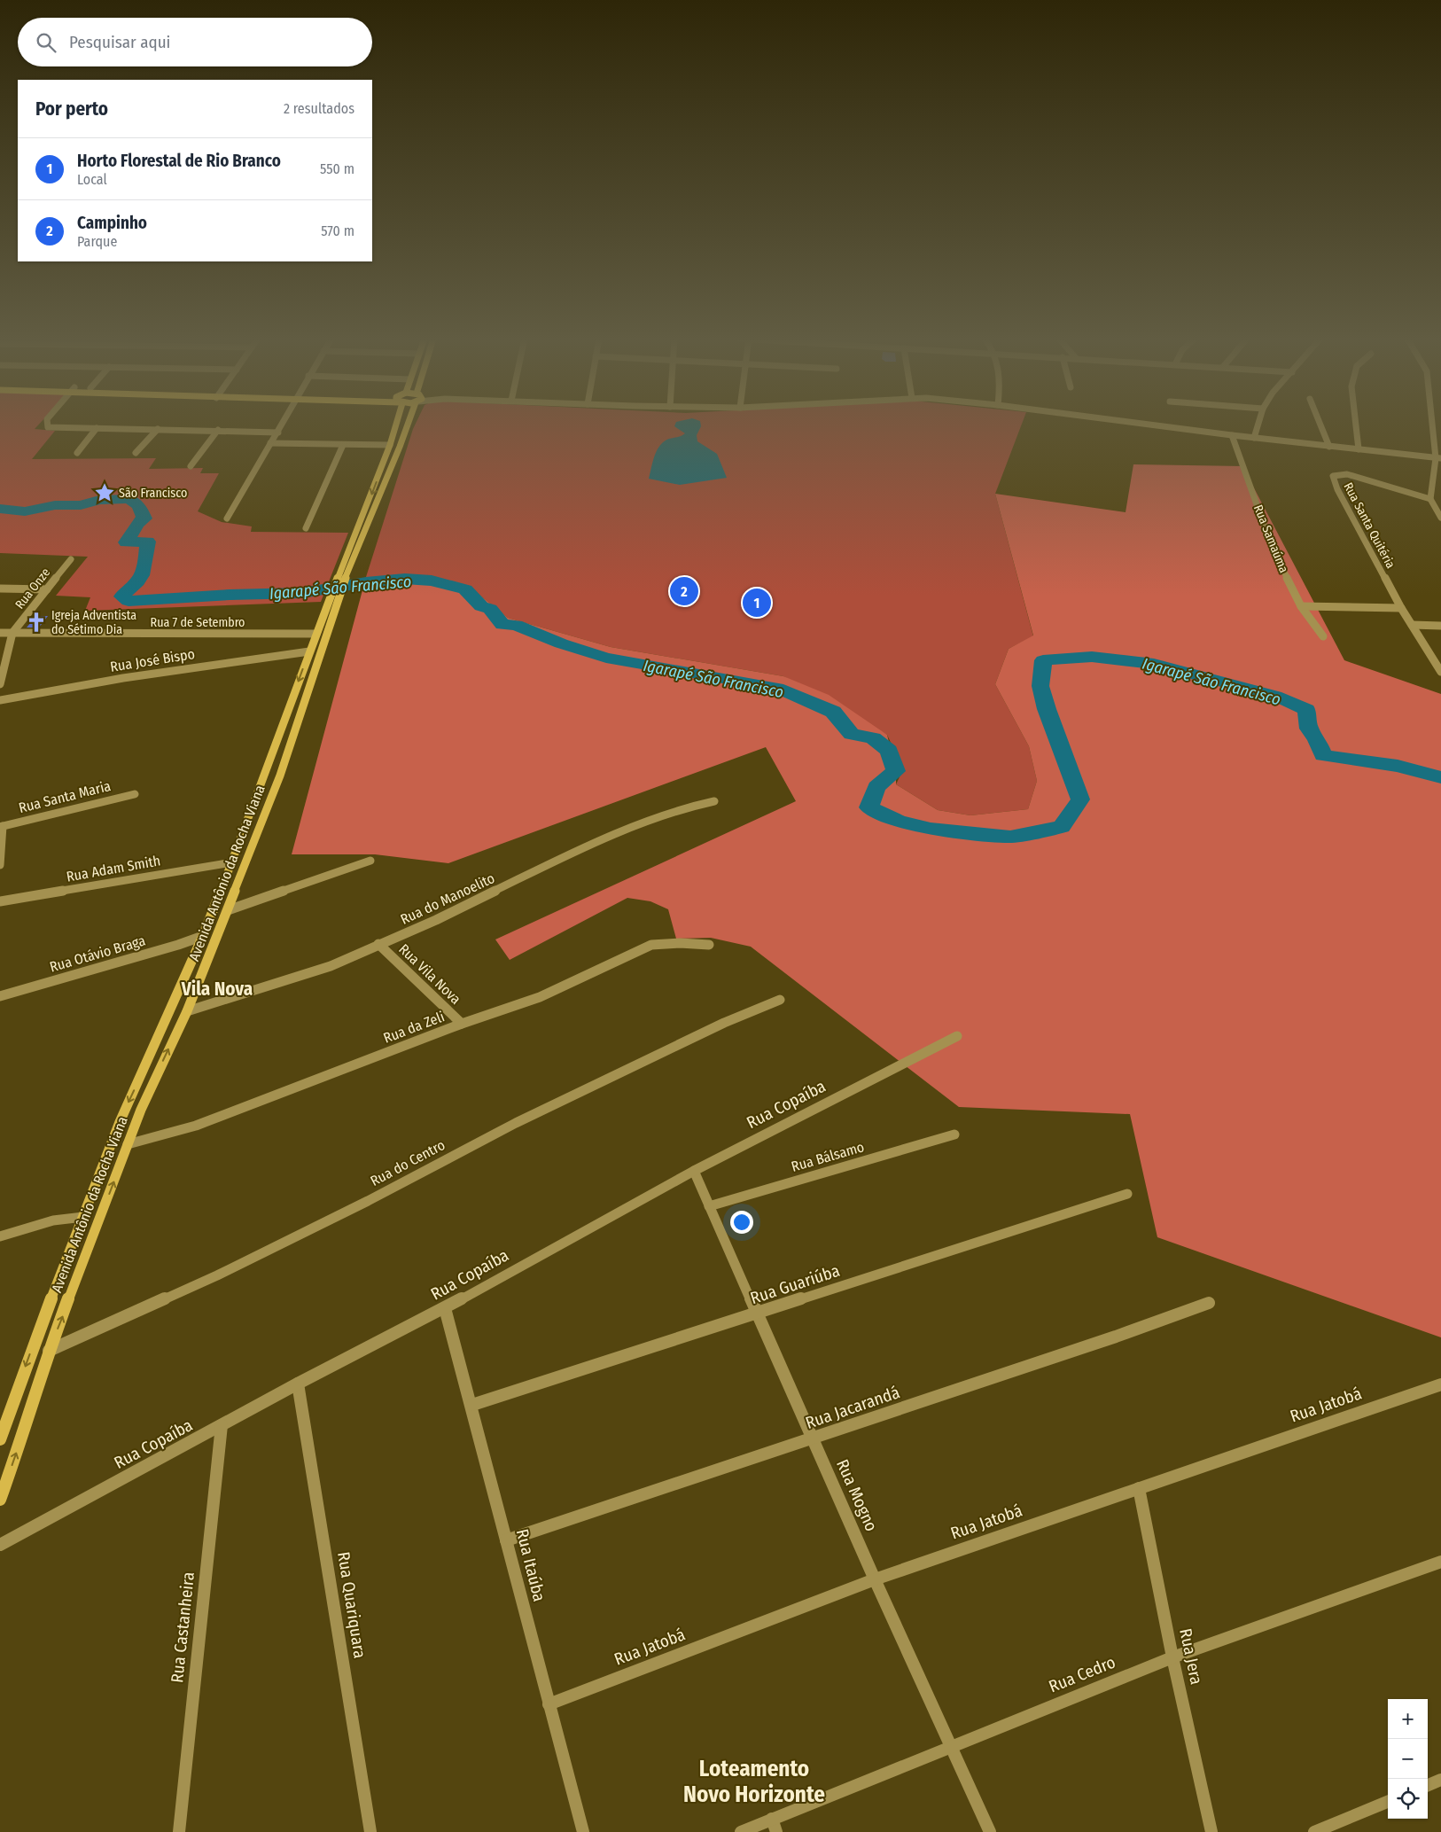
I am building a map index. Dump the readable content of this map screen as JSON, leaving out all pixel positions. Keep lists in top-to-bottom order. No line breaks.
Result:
{"streets":{"main road":["Avenida Antônio da Rocha Viana"],"street":["Rua Santa Quitéria","Rua Samaúma","Rua Onze","Rua 7 de Setembro","Rua José Bispo","Rua Santa Maria","Rua Adam Smith","Rua do Manoelito","Rua Otávio Braga","Rua Vila Nova","Rua da Zeli","Rua Copaíba","Rua Bálsamo","Rua do Centro","Rua Guariúba","Rua Jatobá","Rua Jacarandá","Rua Mogno","Rua Itaúba","Rua Quariquara","Rua Castanheira","Rua Jera","Rua Cedro"]},"crossings":[["Rua Onze","Rua 7 de Setembro"],["Rua 7 de Setembro","Avenida Antônio da Rocha Viana"],["Rua José Bispo","Avenida Antônio da Rocha Viana"],["Rua Adam Smith","Avenida Antônio da Rocha Viana"],["Avenida Antônio da Rocha Viana","Rua do Manoelito"],["Avenida Antônio da Rocha Viana","Rua Otávio Braga"],["Avenida Antônio da Rocha Viana","Rua da Zeli"],["Avenida Antônio da Rocha Viana","Rua do Centro"],["Rua do Manoelito","Rua Vila Nova"],["Rua Vila Nova","Rua da Zeli"],["Rua Copaíba","Rua Mogno"],["Rua Copaíba","Rua Itaúba"],["Rua Copaíba","Rua Quariquara"],["Rua Copaíba","Rua Castanheira"],["Rua Bálsamo","Rua Mogno"],["Rua Guariúba","Rua Mogno"],["Rua Guariúba","Rua Itaúba"],["Rua Jatobá","Rua Mogno"],["Rua Jatobá","Rua Itaúba"],["Rua Jatobá","Rua Jera"],["Rua Jacarandá","Rua Mogno"],["Rua Jacarandá","Rua Itaúba"],["Rua Mogno","Rua Cedro"],["Rua Jera","Rua Cedro"]],"districts":["Vila Nova","Loteamento Novo Horizonte"],"water":["Igarapé São Francisco"],"places":{"place":["São Francisco"],"church":["Igreja Adventista do Sétimo Dia"]},"page":{"search":"Pesquisar aqui","heading":["Por perto","2 resultados"],"list":[{"mark":"1","name":"Horto Florestal de Rio Branco","note":"Local","value":"550 m"},{"mark":"2","name":"Campinho","note":"Parque","value":"570 m"}],"pins":["2","1"],"map_buttons":["+","−"]}}
